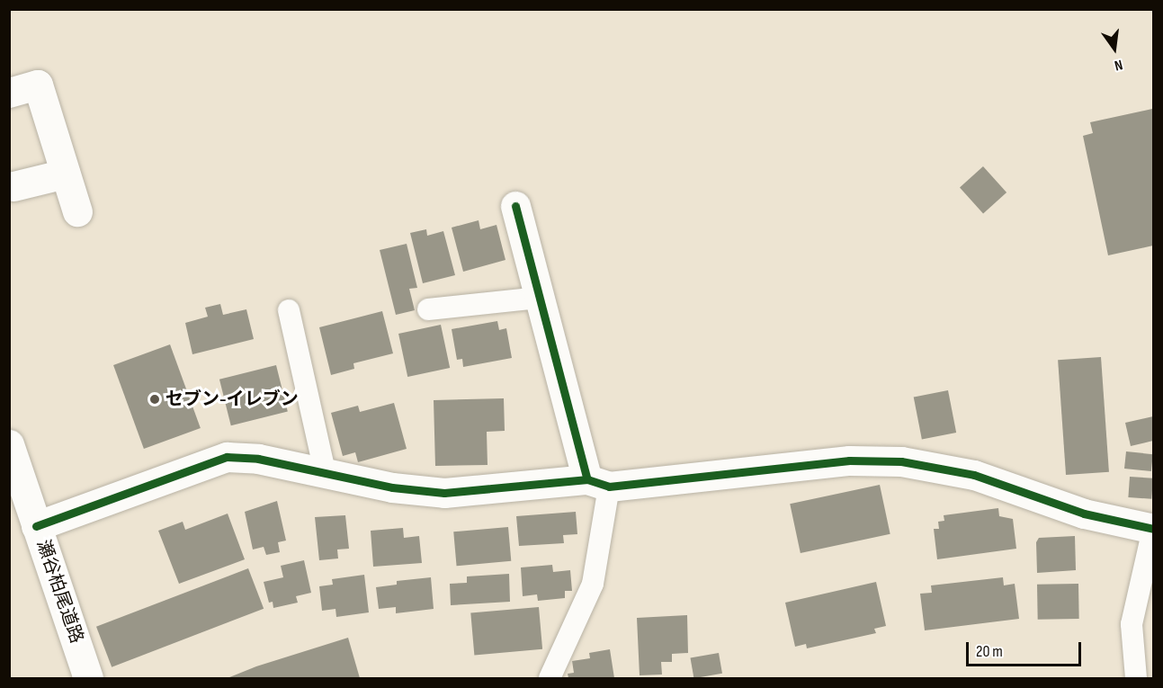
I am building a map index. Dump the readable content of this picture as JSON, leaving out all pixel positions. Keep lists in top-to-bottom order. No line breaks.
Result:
{"streets":{"street":["瀬谷柏尾道路"]},"places":["セブン-イレブン"],"scale_bar":"20 m","north":"bottom"}
